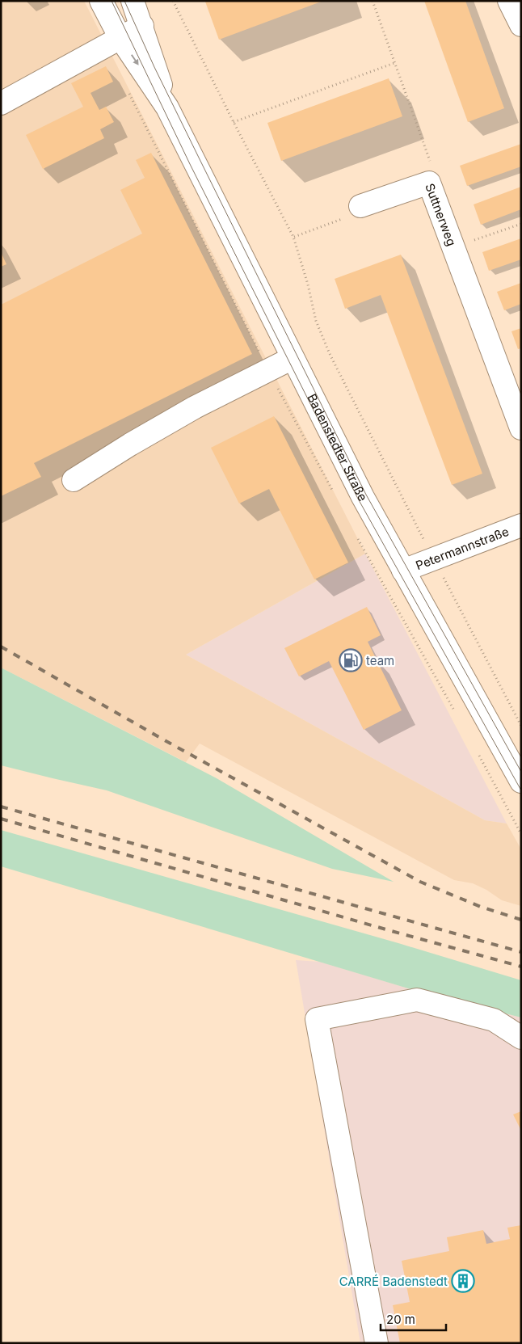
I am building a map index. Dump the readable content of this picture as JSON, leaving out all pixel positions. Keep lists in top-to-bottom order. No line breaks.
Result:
{"streets":{"street":["Suttnerweg","Badenstedter Straße","Petermannstraße"]},"crossings":[["Badenstedter Straße","Petermannstraße"]],"places":{"fuel station":["team"],"building":["CARRÉ Badenstedt"]},"scale_bar":"20 m"}
